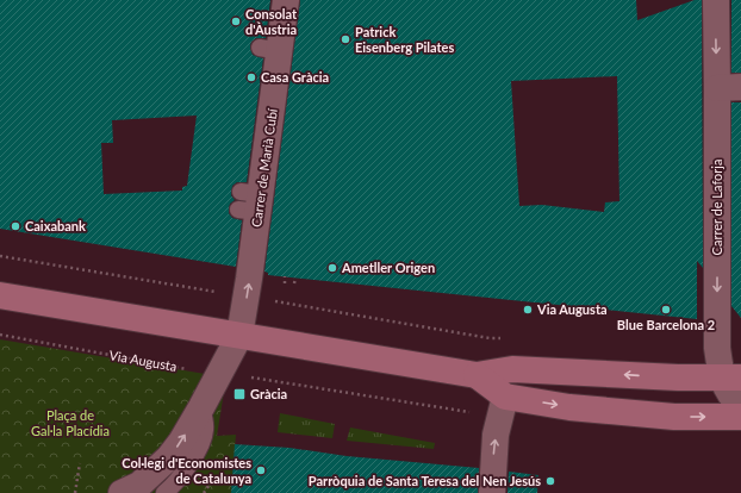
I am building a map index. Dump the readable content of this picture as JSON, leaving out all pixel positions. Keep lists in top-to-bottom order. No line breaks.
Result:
{"streets":{"street":["Carrer de Marià Cubí","Carrer de Laforja"],"path":["Via Augusta"]},"one_way":["Carrer de Marià Cubí","Carrer de Laforja"],"parks":["Plaça de Gal·la Placídia"],"places":{"other":["Consolat d'Àustria","Patrick Eisenberg Pilates","Casa Gràcia","Caixabank","Ametller Origen","Via Augusta","Blue Barcelona 2","Col·legi d'Economistes de Catalunya","Parròquia de Santa Teresa del Nen Jesús"],"transit":["Gràcia"]}}
